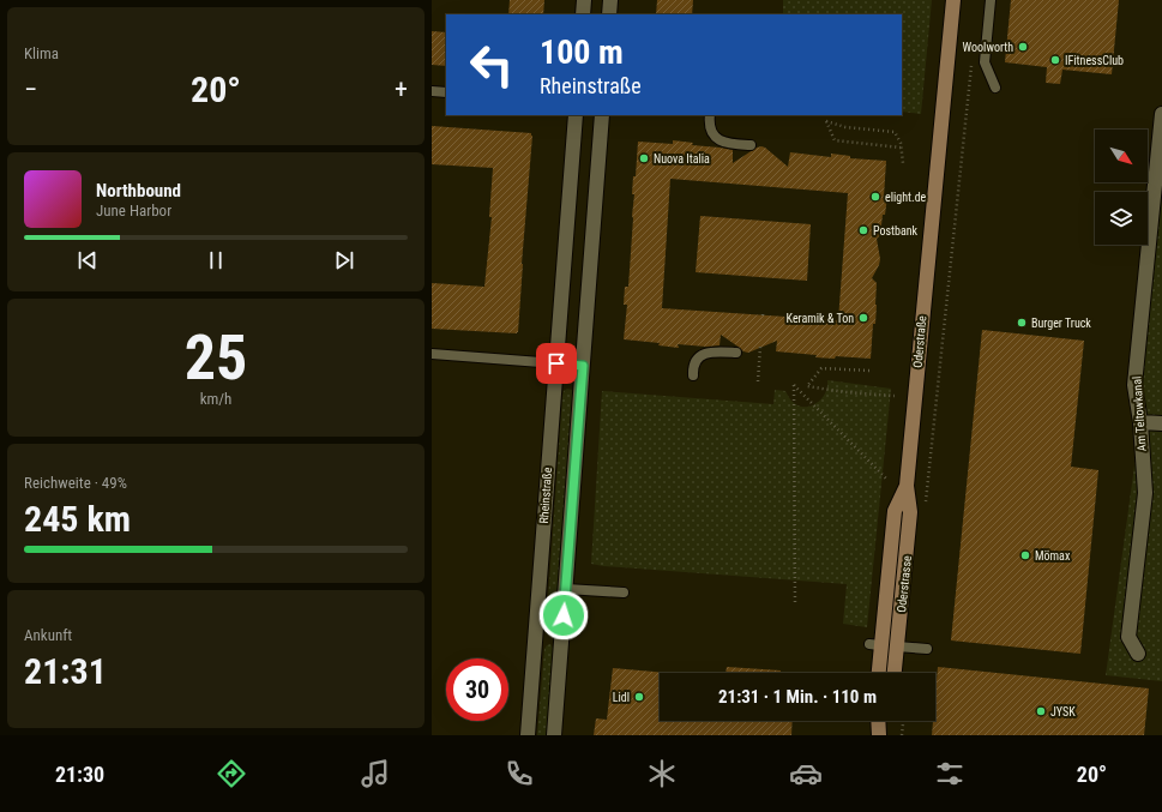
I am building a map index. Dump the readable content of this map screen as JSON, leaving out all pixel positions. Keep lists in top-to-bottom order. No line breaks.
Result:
{"streets":{"main road":["Oderstraße","Oderstrasse"],"street":["Am Teltowkanal","Rheinstraße"]},"crossings":[["Oderstraße","Oderstrasse"]],"places":["Woolworth","IFitnessClub","Nuova Italia","elight.de","Postbank","Keramik & Ton","Burger Truck","Mömax","Lidl","JYSK"],"north":"bottom right","page":{"tile":["Klima",["25","km/h"],["Reichweite · 49%","245 km"],["Ankunft","21:31"]],"turn":["100 m","Rheinstraße"],"heat":["−","20°","+"],"song":["Northbound","June Harbor"],"limit":"30","trip":"21:31 · 1 Min. · 110 m","tabs":["21:30","20°"]}}
